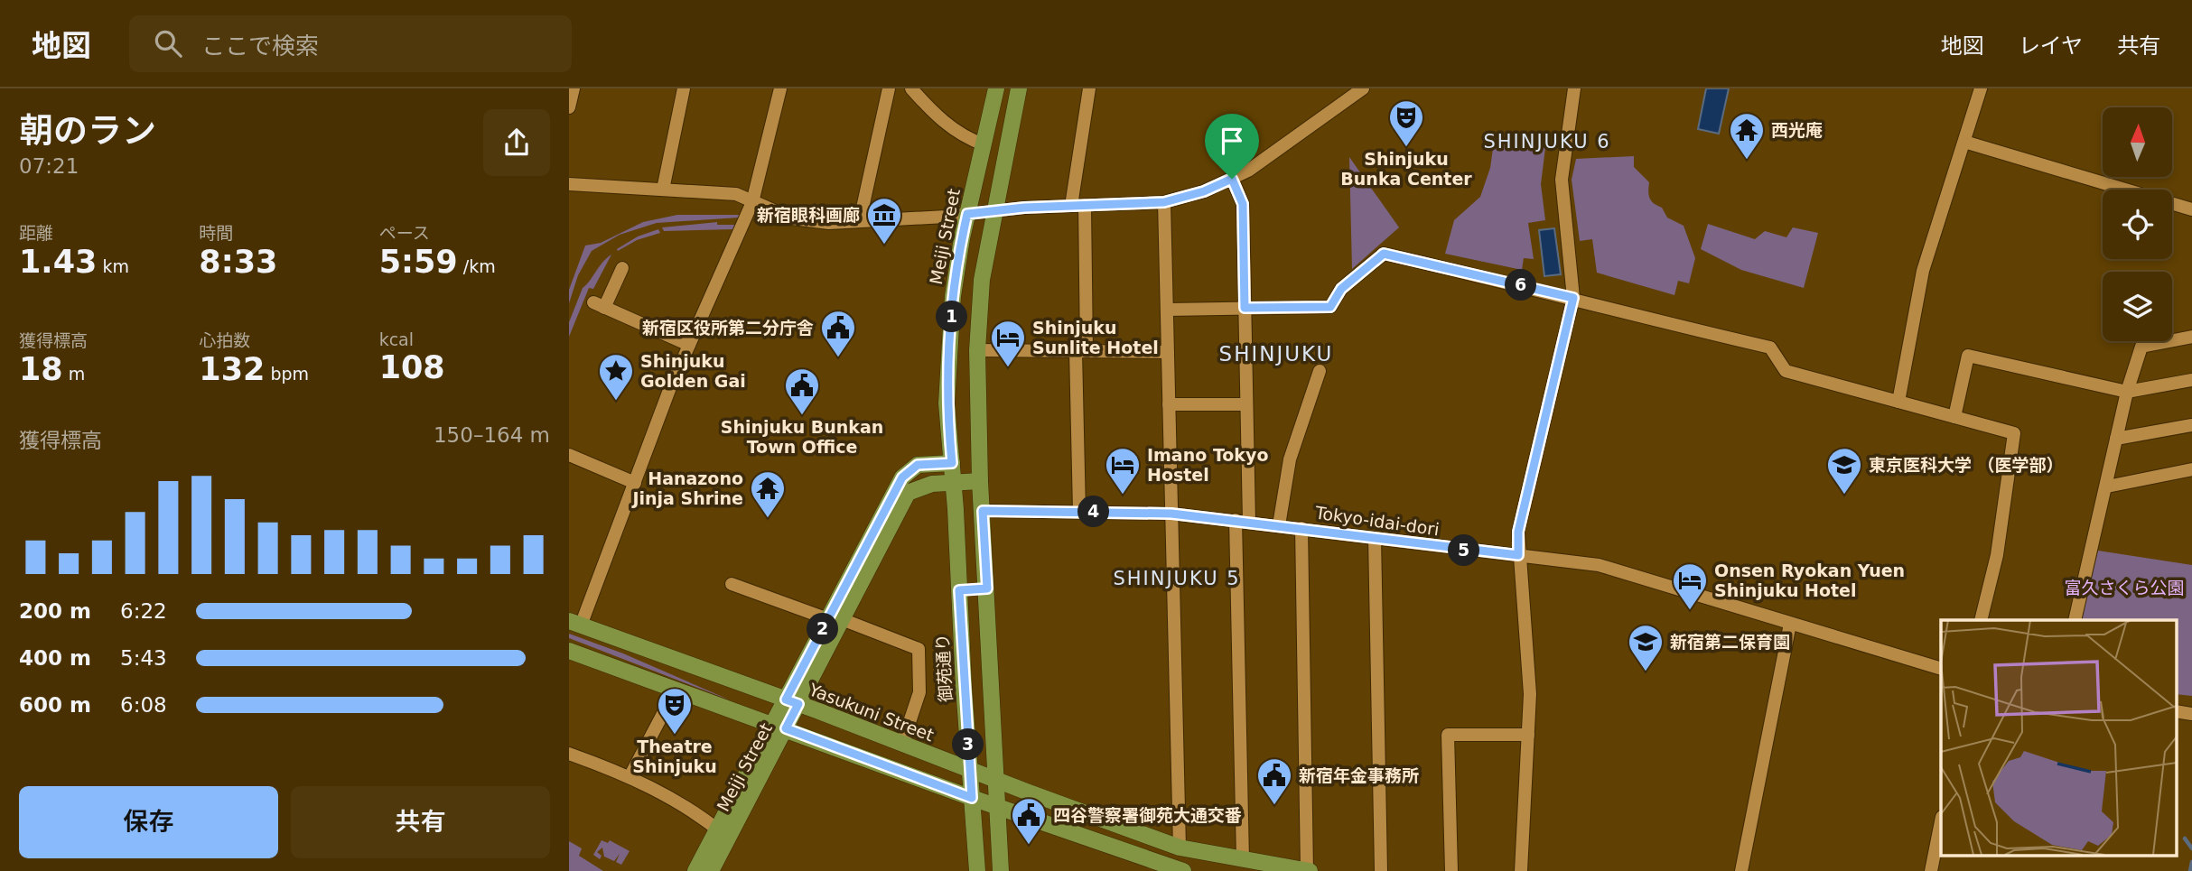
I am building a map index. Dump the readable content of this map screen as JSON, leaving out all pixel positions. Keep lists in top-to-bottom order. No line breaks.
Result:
{"streets":{"main road":["Meiji Street","御苑通り","Yasukuni Street"],"street":["Tokyo-idai-dori"]},"crossings":[["Meiji Street","御苑通り"],["Meiji Street","Yasukuni Street"],["御苑通り","Yasukuni Street"]],"districts":["SHINJUKU 6","SHINJUKU","SHINJUKU 5"],"parks":["富久さくら公園"],"places":{"theatre":["Shinjuku Bunka Center","Theatre Shinjuku"],"temple":["西光庵","Hanazono Jinja Shrine"],"museum":["新宿眼科画廊"],"public building":["新宿区役所第二分庁舎","Shinjuku Bunkan Town Office","新宿年金事務所","四谷警察署御苑大通交番"],"hotel":["Shinjuku Sunlite Hotel","Imano Tokyo Hostel","Onsen Ryokan Yuen Shinjuku Hotel"],"place":["Shinjuku Golden Gai"],"school or university":["東京医科大学 （医学部）","新宿第二保育園"]},"north":"top","page":{"header":"地図","search":"ここで検索","nav":["地図","レイヤ","共有"],"heading":["朝のラン","07:21"],"stats":[["距離","1.43 km"],["時間","8:33"],["ペース","5:59 /km"],["獲得標高","18 m"],["心拍数","132 bpm"],["kcal","108"]],"pins":["6","1","4","5","2","3"],"chart":["獲得標高","150–164 m"],"list":[{"name":"200 m","note":"6:22"},{"name":"400 m","note":"5:43"},{"name":"600 m","note":"6:08"}],"buttons":["保存","共有"]}}
